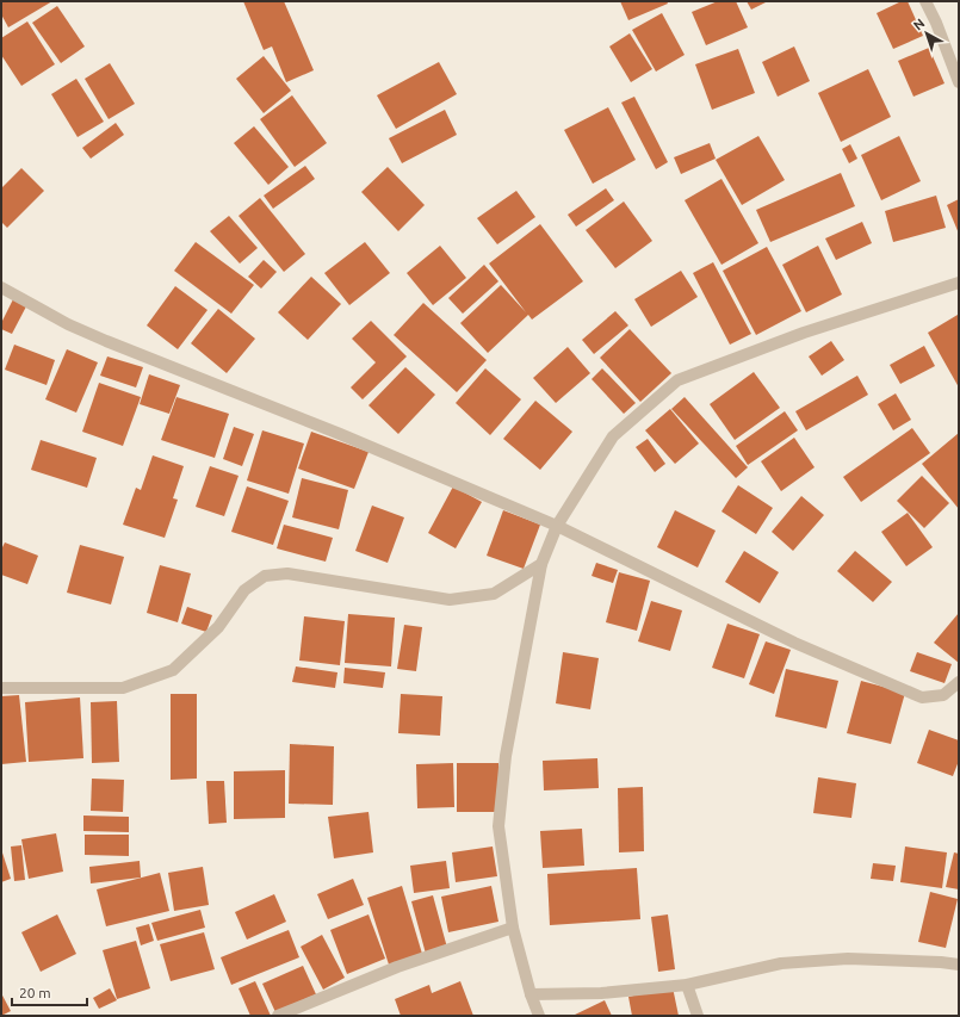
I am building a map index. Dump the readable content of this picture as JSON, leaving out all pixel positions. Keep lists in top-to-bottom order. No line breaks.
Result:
{"scale_bar":"20 m","north":"top left"}
